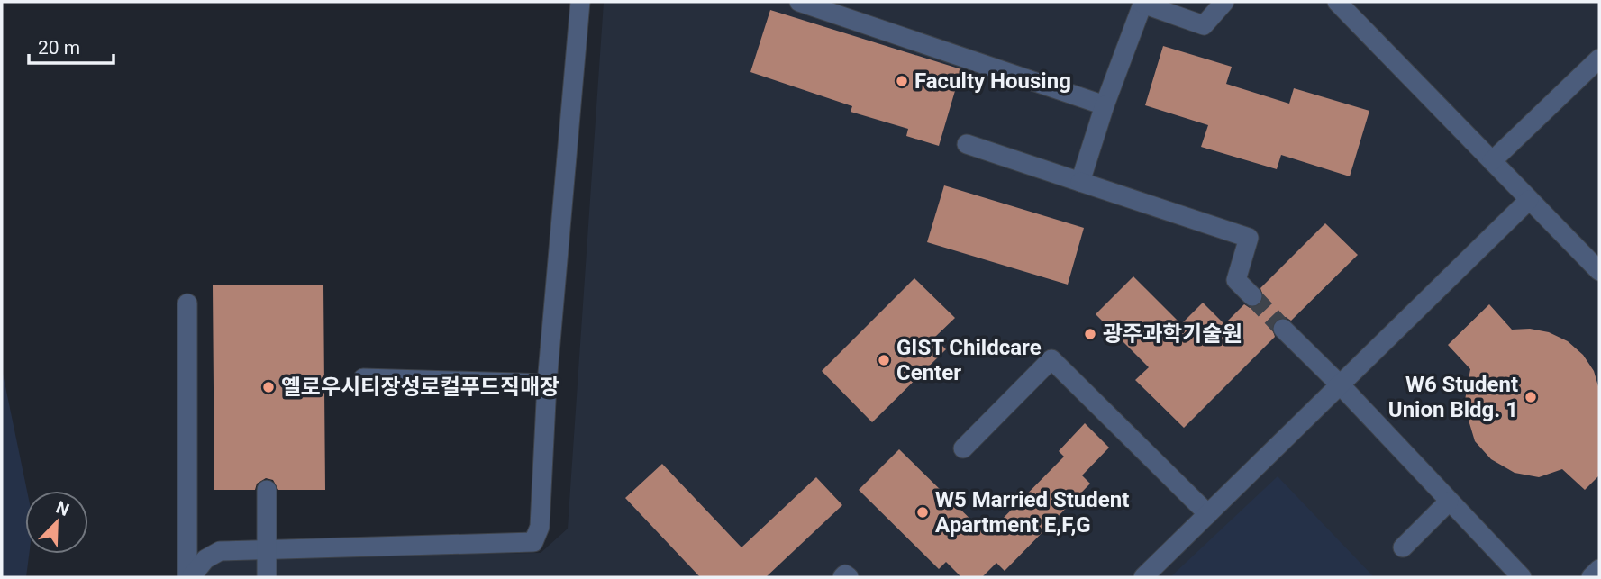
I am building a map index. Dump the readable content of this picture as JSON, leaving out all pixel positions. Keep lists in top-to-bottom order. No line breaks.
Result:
{"places":["Faculty Housing","광주과학기술원","GIST Childcare Center","옐로우시티장성로컬푸드직매장","W6 Student Union Bldg. 1","W5 Married Student Apartment E,F,G"],"scale_bar":"20 m","north":"top right"}
